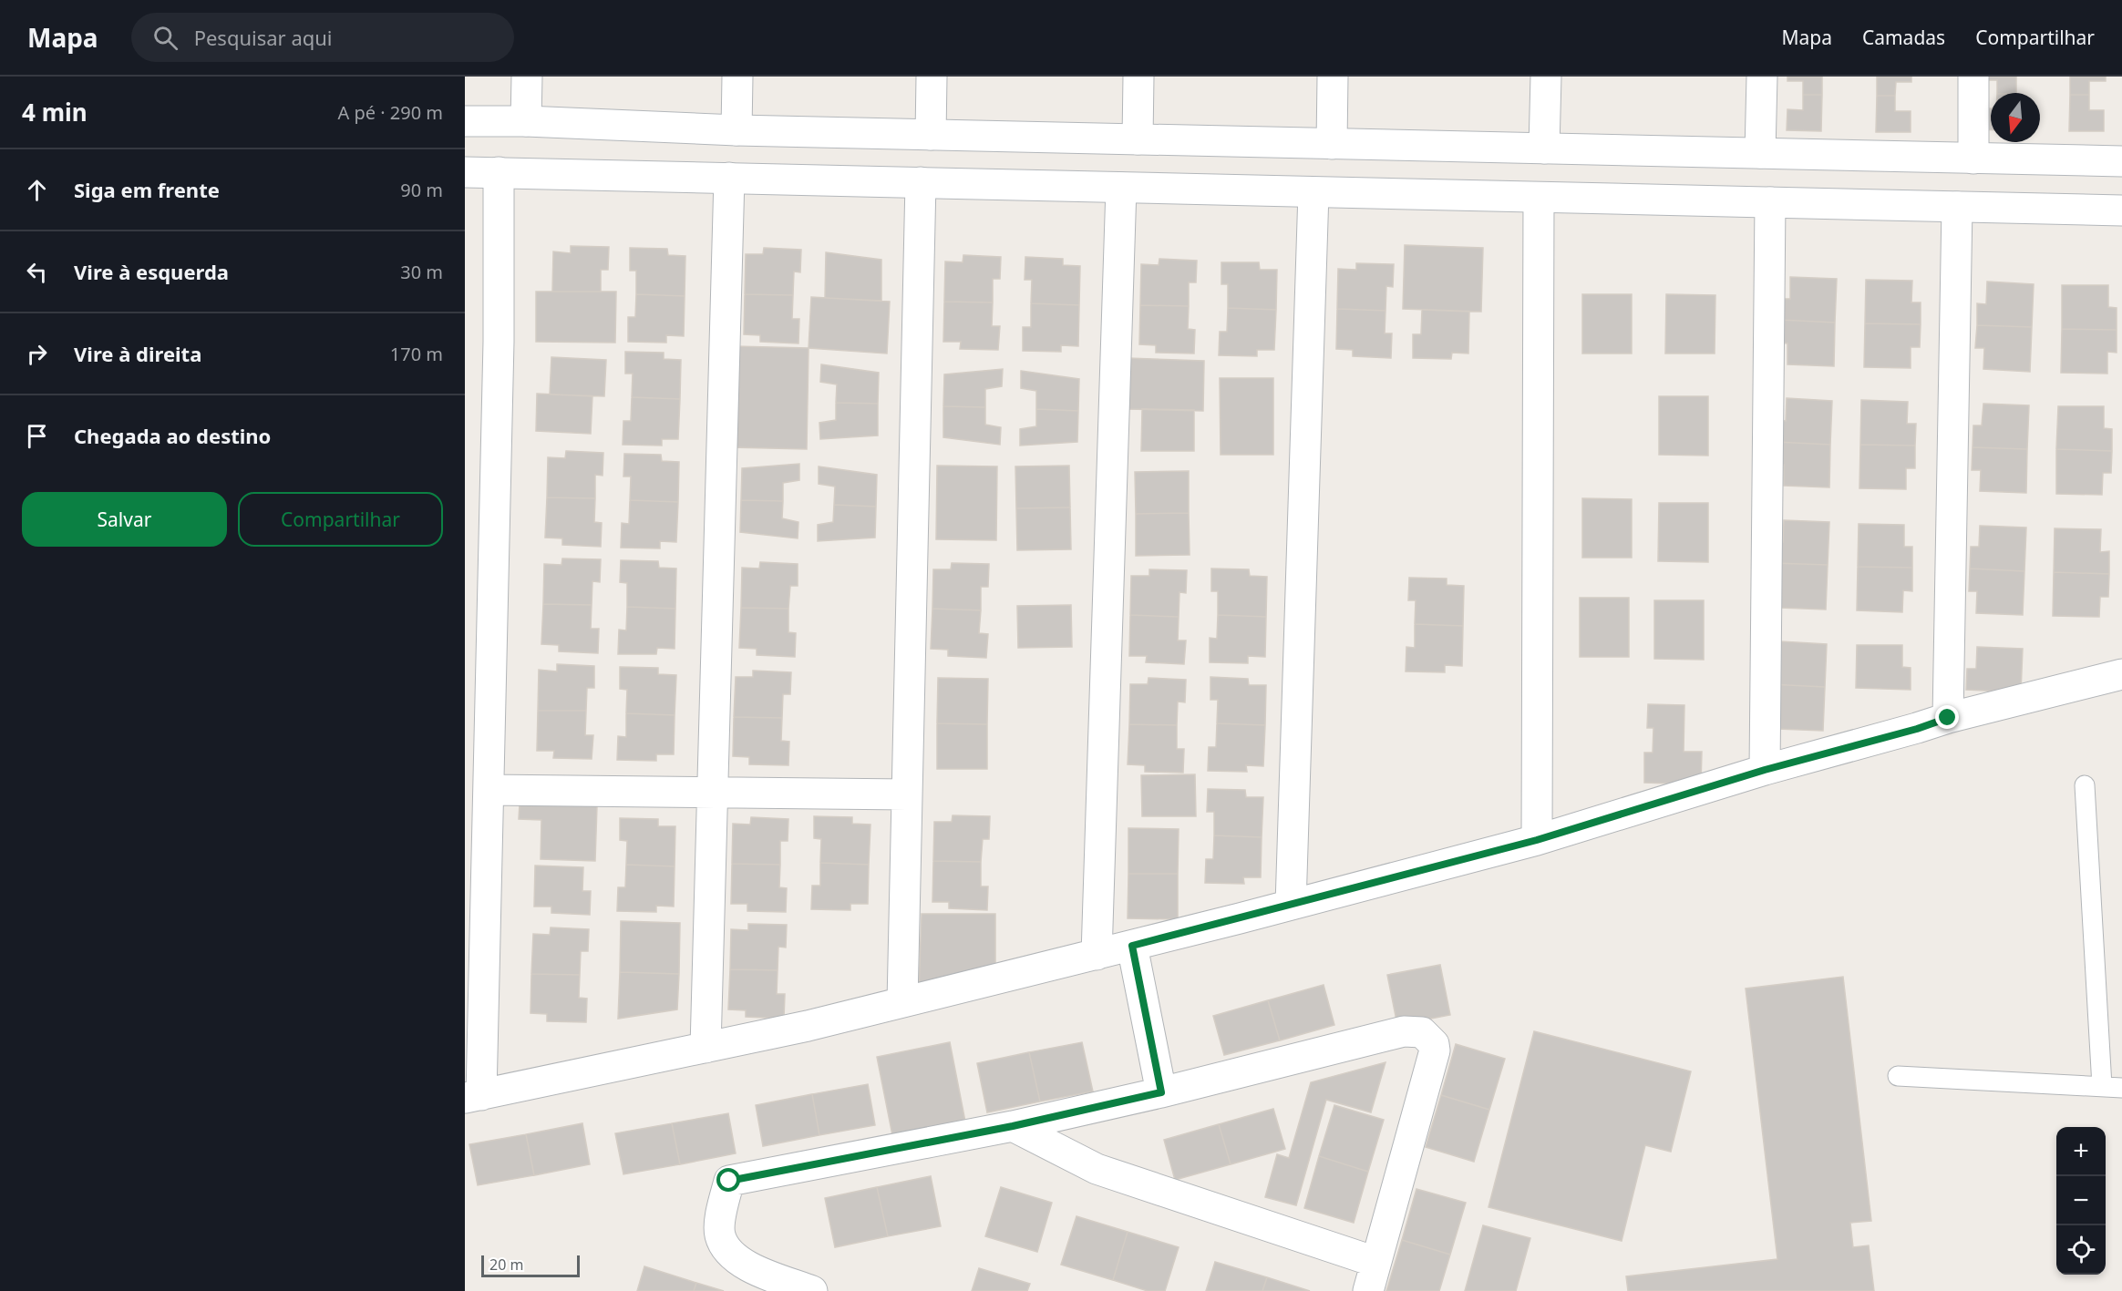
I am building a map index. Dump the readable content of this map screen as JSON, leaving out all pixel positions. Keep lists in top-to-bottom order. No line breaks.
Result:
{"scale_bar":"20 m","north":"bottom","page":{"header":"Mapa","search":"Pesquisar aqui","nav":["Mapa","Camadas","Compartilhar"],"heading":["4 min","A pé · 290 m"],"list":[["Siga em frente","90 m"],["Vire à esquerda","30 m"],["Vire à direita","170 m"],"Chegada ao destino"],"buttons":["Salvar","Compartilhar"],"map_buttons":["+","−"],"scale":"20 m"}}
